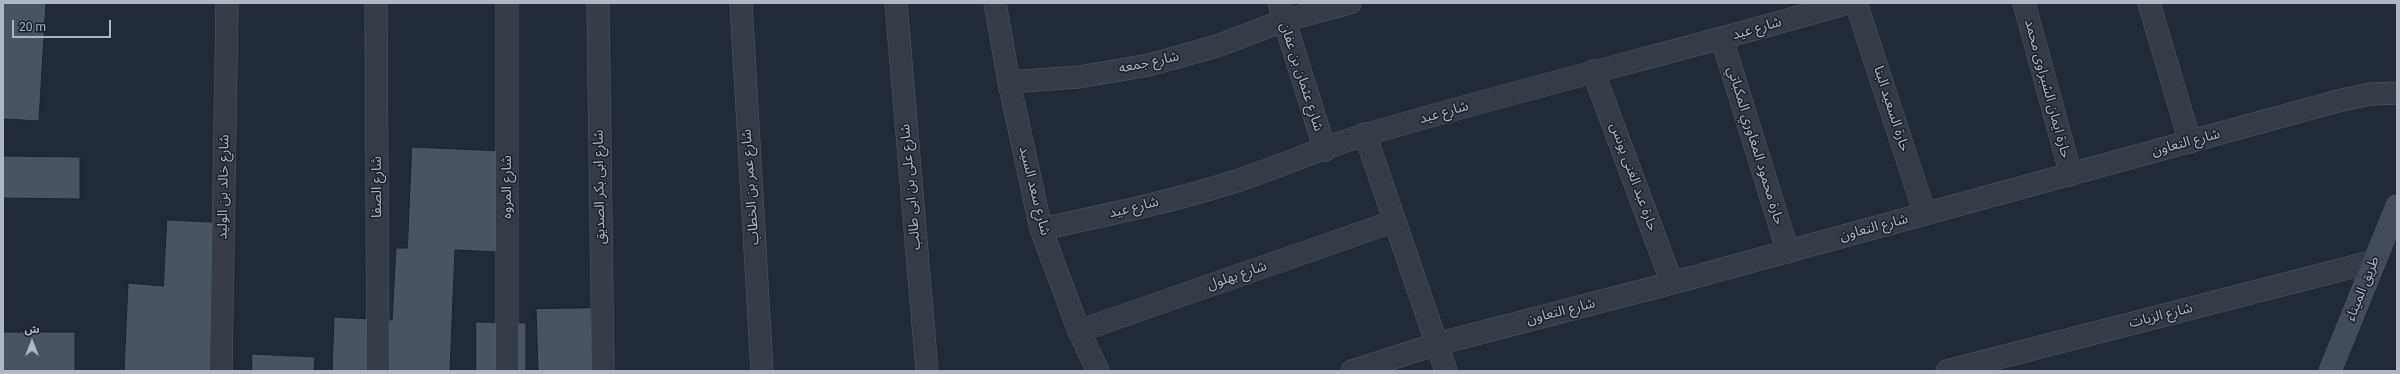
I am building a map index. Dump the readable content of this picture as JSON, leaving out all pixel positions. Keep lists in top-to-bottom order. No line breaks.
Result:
{"streets":{"street":["شارع عيد","شارع جمعه","شارع عثمان بن عفان","حارة ايمان الشبراوى محمد","حارة السعيد البنا","شارع التعاون","حارة محمود المغاوري المكباتي","حارة عبد الغنى يونس","شارع خالد بن الوليد","شارع الصفا","شارع المروه","شارع ابى بكر الصديق","شارع عمر بن الخطاب","شارع على بن ابى طالب","شارع سعد السيد","شارع بهلول","طريق الميناء","شارع الزيات"]},"crossings":[["شارع عيد","شارع عثمان بن عفان"],["شارع عيد","حارة محمود المغاوري المكباتي"],["شارع عيد","حارة عبد الغنى يونس"],["شارع عيد","شارع سعد السيد"],["شارع جمعه","شارع عثمان بن عفان"],["شارع جمعه","شارع سعد السيد"],["حارة ايمان الشبراوى محمد","شارع التعاون"],["حارة السعيد البنا","شارع التعاون"],["شارع التعاون","حارة محمود المغاوري المكباتي"],["شارع التعاون","حارة عبد الغنى يونس"],["شارع سعد السيد","شارع بهلول"],["طريق الميناء","شارع الزيات"]],"scale_bar":"20 m","north":"top"}
